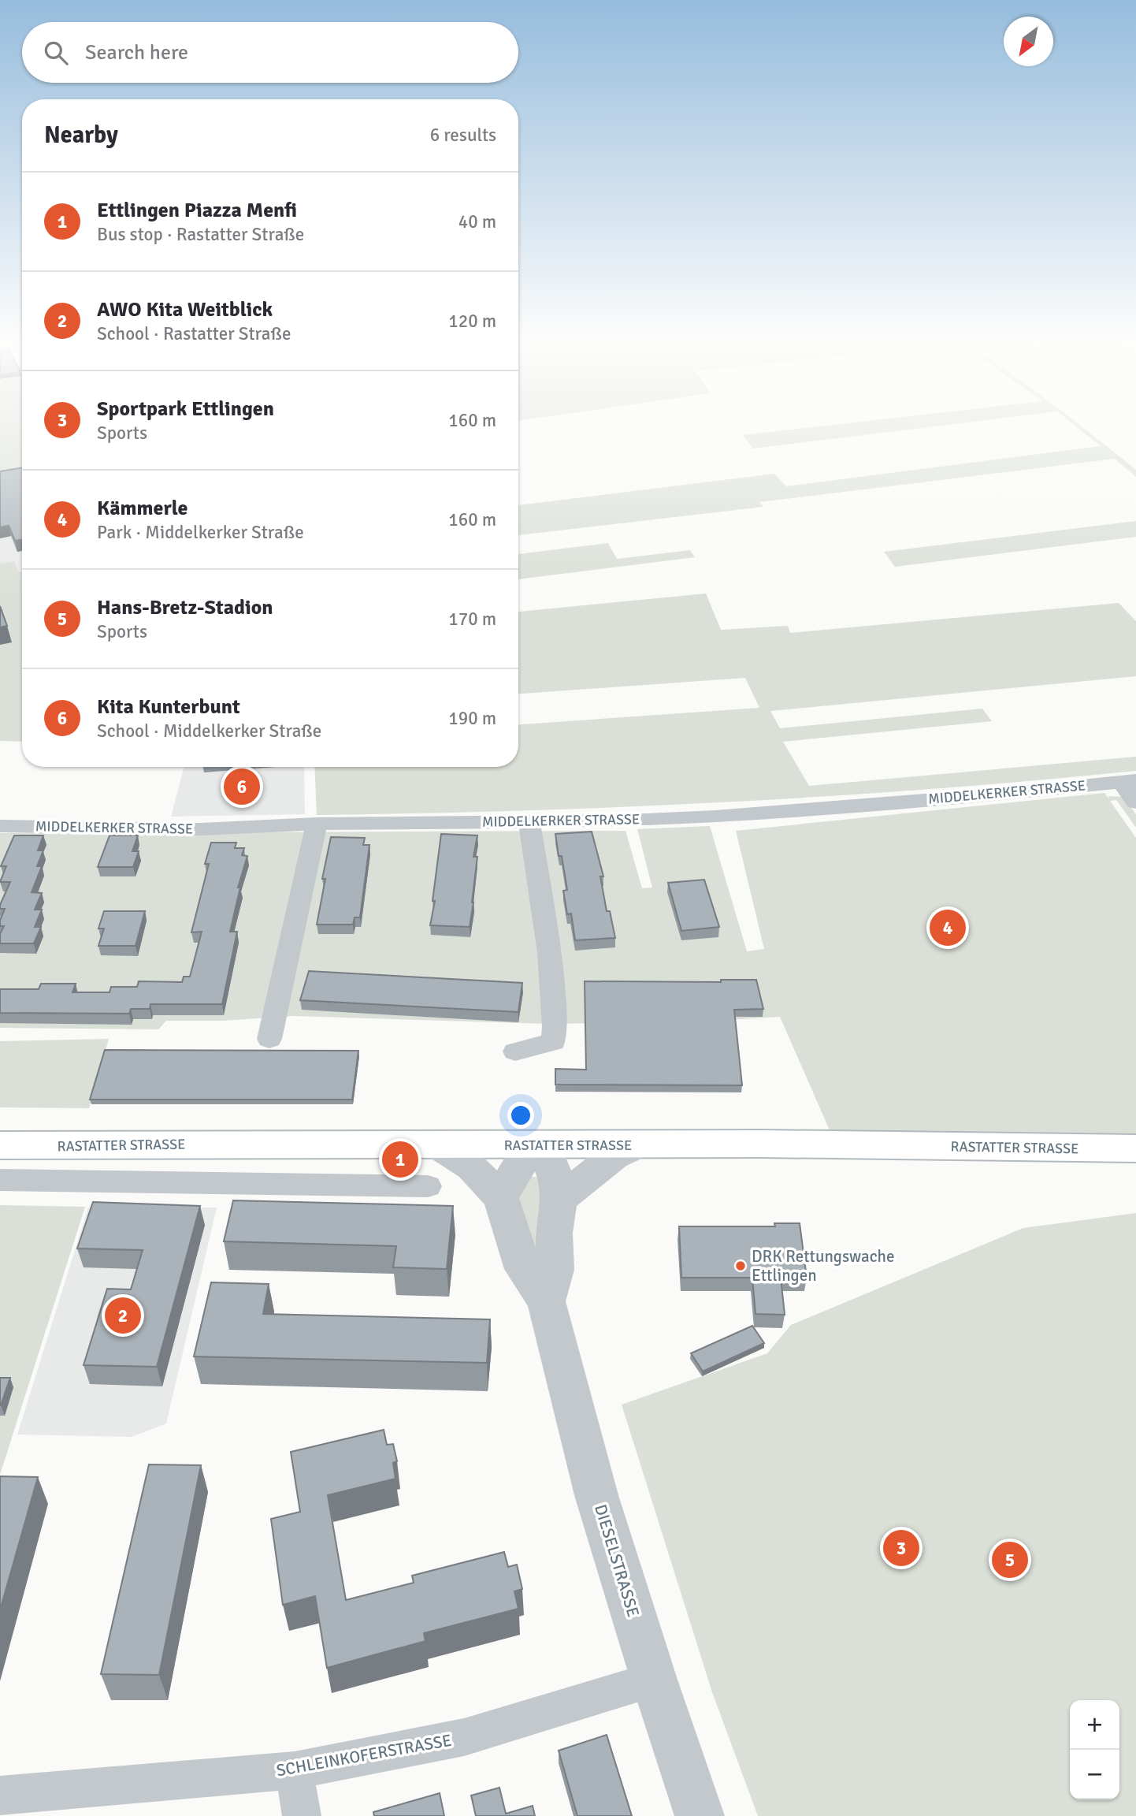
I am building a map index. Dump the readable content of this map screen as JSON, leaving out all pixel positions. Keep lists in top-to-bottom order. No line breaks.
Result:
{"streets":{"main road":["RASTATTER STRASSE"],"street":["MIDDELKERKER STRASSE","DIESELSTRASSE","SCHLEINKOFERSTRASSE"]},"crossings":[["RASTATTER STRASSE","DIESELSTRASSE"],["DIESELSTRASSE","SCHLEINKOFERSTRASSE"]],"places":["DRK Rettungswache Ettlingen"],"north":"bottom left","page":{"search":"Search here","heading":["Nearby","6 results"],"list":[{"mark":"1","name":"Ettlingen Piazza Menfi","note":"Bus stop · Rastatter Straße","value":"40 m"},{"mark":"2","name":"AWO Kita Weitblick","note":"School · Rastatter Straße","value":"120 m"},{"mark":"3","name":"Sportpark Ettlingen","note":"Sports","value":"160 m"},{"mark":"4","name":"Kämmerle","note":"Park · Middelkerker Straße","value":"160 m"},{"mark":"5","name":"Hans-Bretz-Stadion","note":"Sports","value":"170 m"},{"mark":"6","name":"Kita Kunterbunt","note":"School · Middelkerker Straße","value":"190 m"}],"pins":["6","4","1","2","3","5"],"map_buttons":["+","−"]}}
